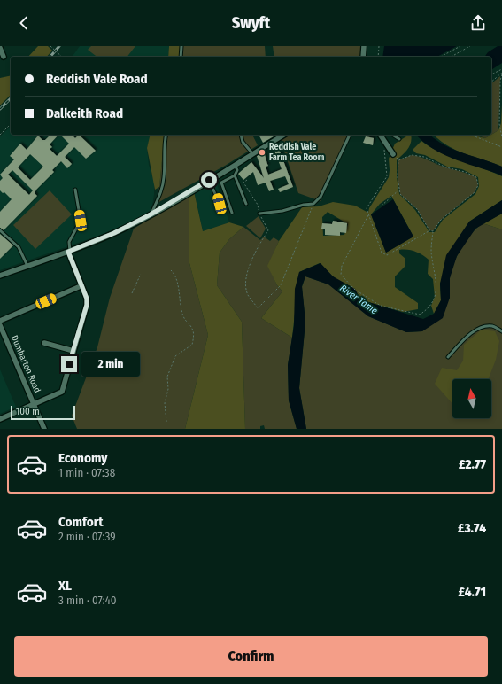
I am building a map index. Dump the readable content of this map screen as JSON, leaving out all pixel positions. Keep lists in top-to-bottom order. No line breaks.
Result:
{"streets":{"street":["Dumbarton Road"]},"water":["River Tame"],"places":["Reddish Vale Farm Tea Room"],"scale_bar":"100 m","north":"top","page":{"header":"Swyft","banner":["Reddish Vale Road","Dalkeith Road"],"bubble":"2 min","scale":"100 m","list":[{"name":"Economy","note":"1 min · 07:38","value":"£2.77"},{"name":"Comfort","note":"2 min · 07:39","value":"£3.74"},{"name":"XL","note":"3 min · 07:40","value":"£4.71"}],"buttons":"Confirm"}}
